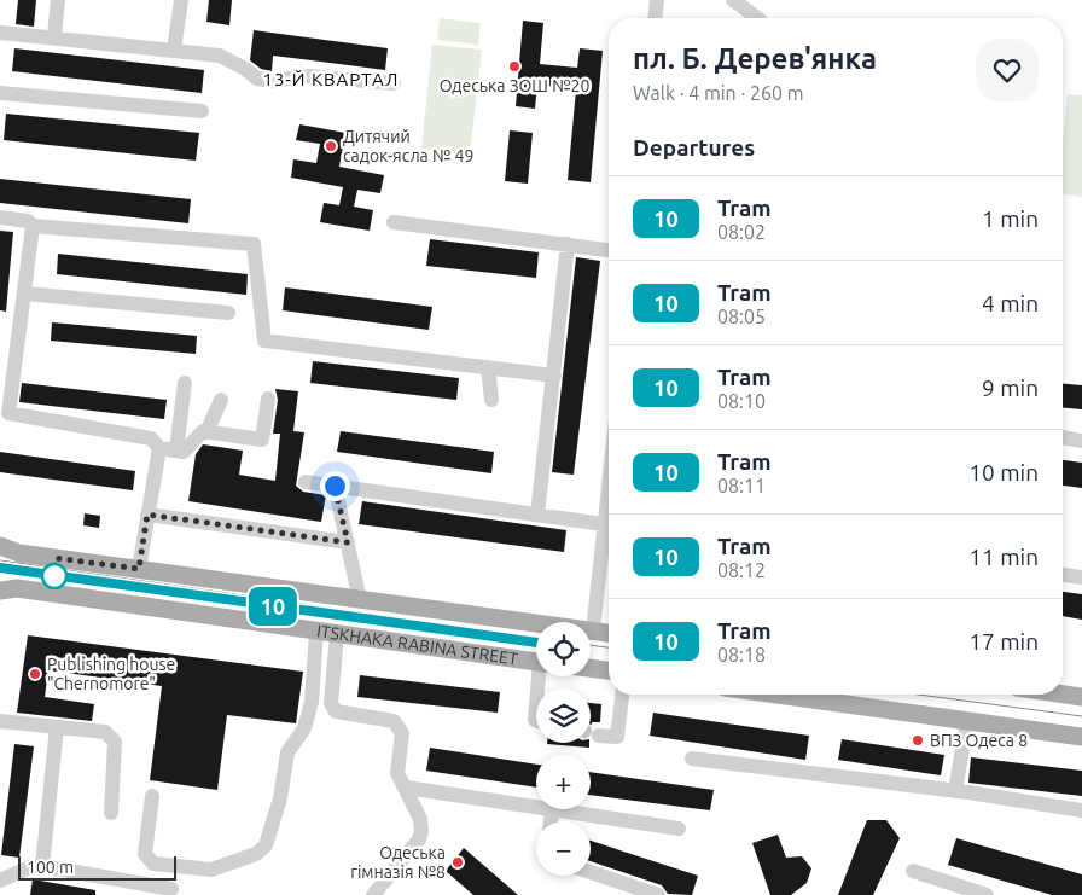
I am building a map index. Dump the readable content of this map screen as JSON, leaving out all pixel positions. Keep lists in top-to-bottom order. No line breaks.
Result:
{"streets":{"main road":["ITSKHAKA RABINA STREET"]},"districts":["13-Й КВАРТАЛ"],"places":["Одеська ЗОШ №20","Дитячий садок-ясла № 49","Publishing house \"Chernomore\"","ВПЗ Одеса 8","Одеська гімназія №8"],"lines":["tram line 10"],"scale_bar":"100 m","page":{"on_map":"10","heading":[["пл. Б. Дерев'янка","Walk · 4 min · 260 m"],"Departures"],"list":[{"mark":"10","name":"Tram","note":"08:02","value":"1 min"},{"mark":"10","name":"Tram","note":"08:05","value":"4 min"},{"mark":"10","name":"Tram","note":"08:10","value":"9 min"},{"mark":"10","name":"Tram","note":"08:11","value":"10 min"},{"mark":"10","name":"Tram","note":"08:12","value":"11 min"},{"mark":"10","name":"Tram","note":"08:18","value":"17 min"}],"map_buttons":["+","−"],"scale":"100 m"}}
